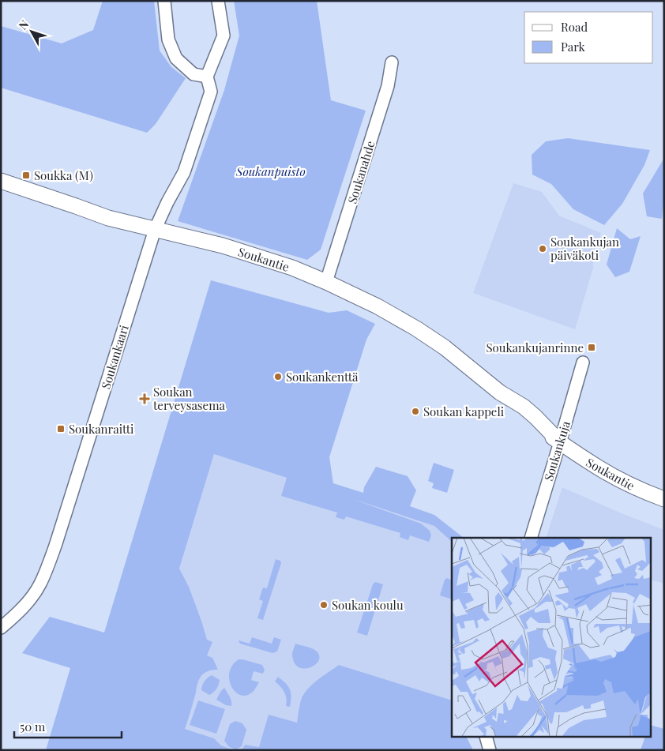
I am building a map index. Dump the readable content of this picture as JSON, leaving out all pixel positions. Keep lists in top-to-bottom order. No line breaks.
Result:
{"streets":{"street":["Soukanahde","Soukantie","Soukankaari","Soukankuja"]},"crossings":[["Soukanahde","Soukantie"],["Soukantie","Soukankaari"],["Soukantie","Soukankuja"]],"parks":["Soukanpuisto"],"places":{"transit":["Soukka (M)","Soukankujanrinne","Soukanraitti"],"other":["Soukankujan päiväkoti","Soukankenttä","Soukan kappeli","Soukan koulu"],"health":["Soukan terveysasema"]},"legend":["Road","Park"],"scale_bar":"50 m","north":"top left"}
